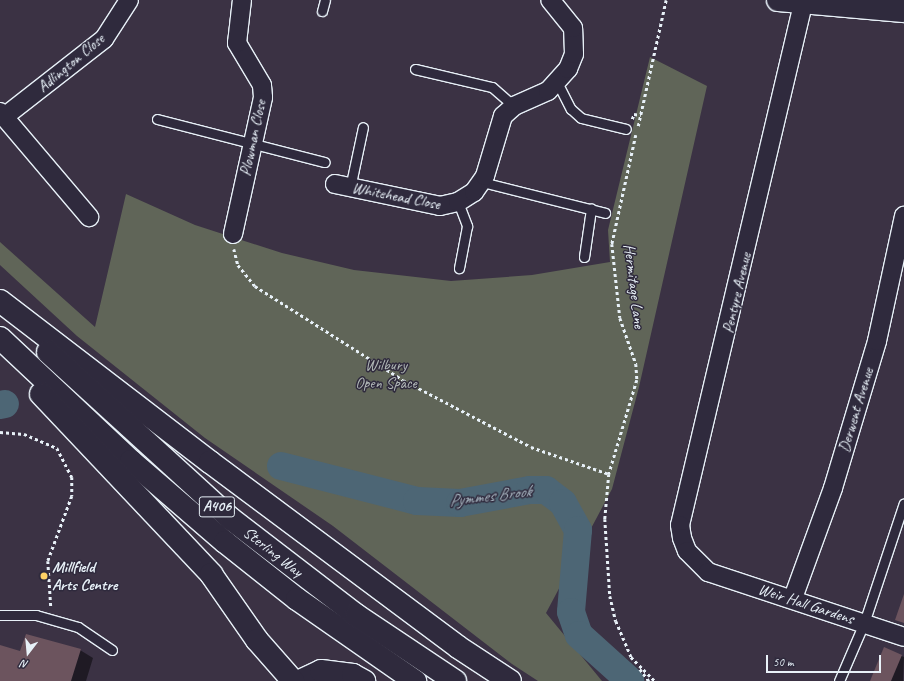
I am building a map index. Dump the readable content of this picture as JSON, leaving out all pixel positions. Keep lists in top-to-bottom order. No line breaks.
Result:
{"streets":{"main road":["A406","Sterling Way"],"street":["Adlington Close","Plowman Close","Whitehead Close","Pentyre Avenue","Derwent Avenue","Weir Hall Gardens"],"path":["Hermitage Lane"]},"crossings":[["Pentyre Avenue","Weir Hall Gardens"],["Derwent Avenue","Weir Hall Gardens"]],"water":["Pymmes Brook"],"parks":["Wilbury Open Space"],"places":["Millfield Arts Centre"],"scale_bar":"50 m","north":"bottom"}
